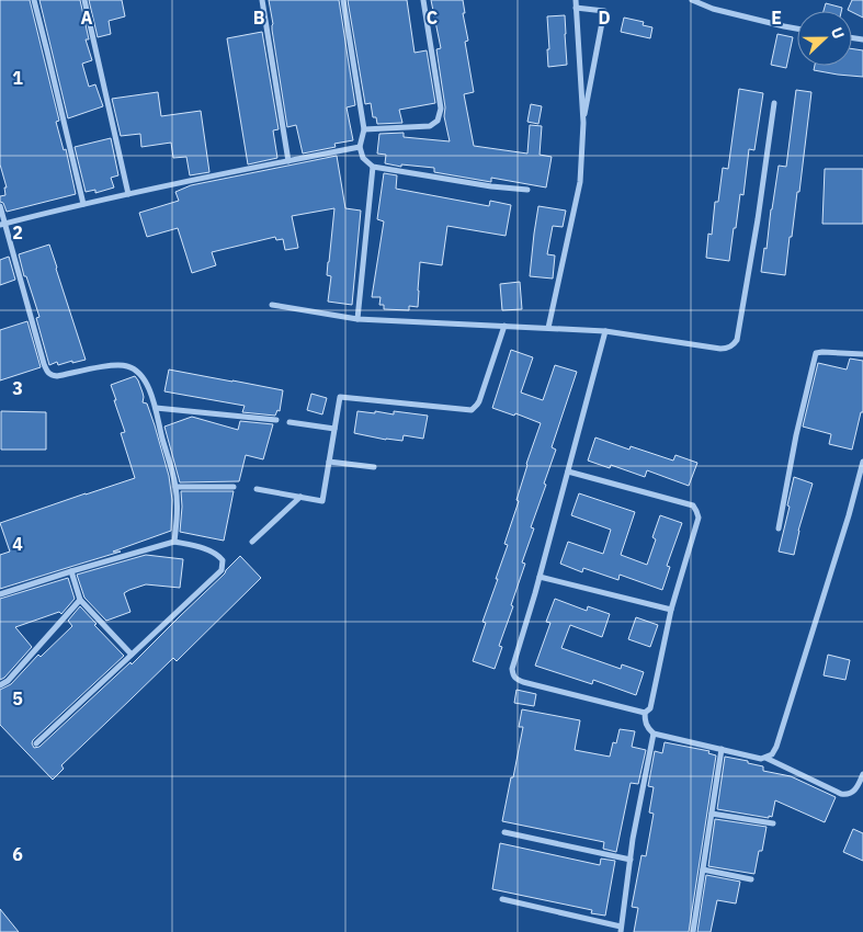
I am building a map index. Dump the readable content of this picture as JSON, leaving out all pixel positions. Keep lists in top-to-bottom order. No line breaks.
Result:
{"north":"right","grid":{"columns":["A","B","C","D","E"],"rows":["1","2","3","4","5","6"]}}
